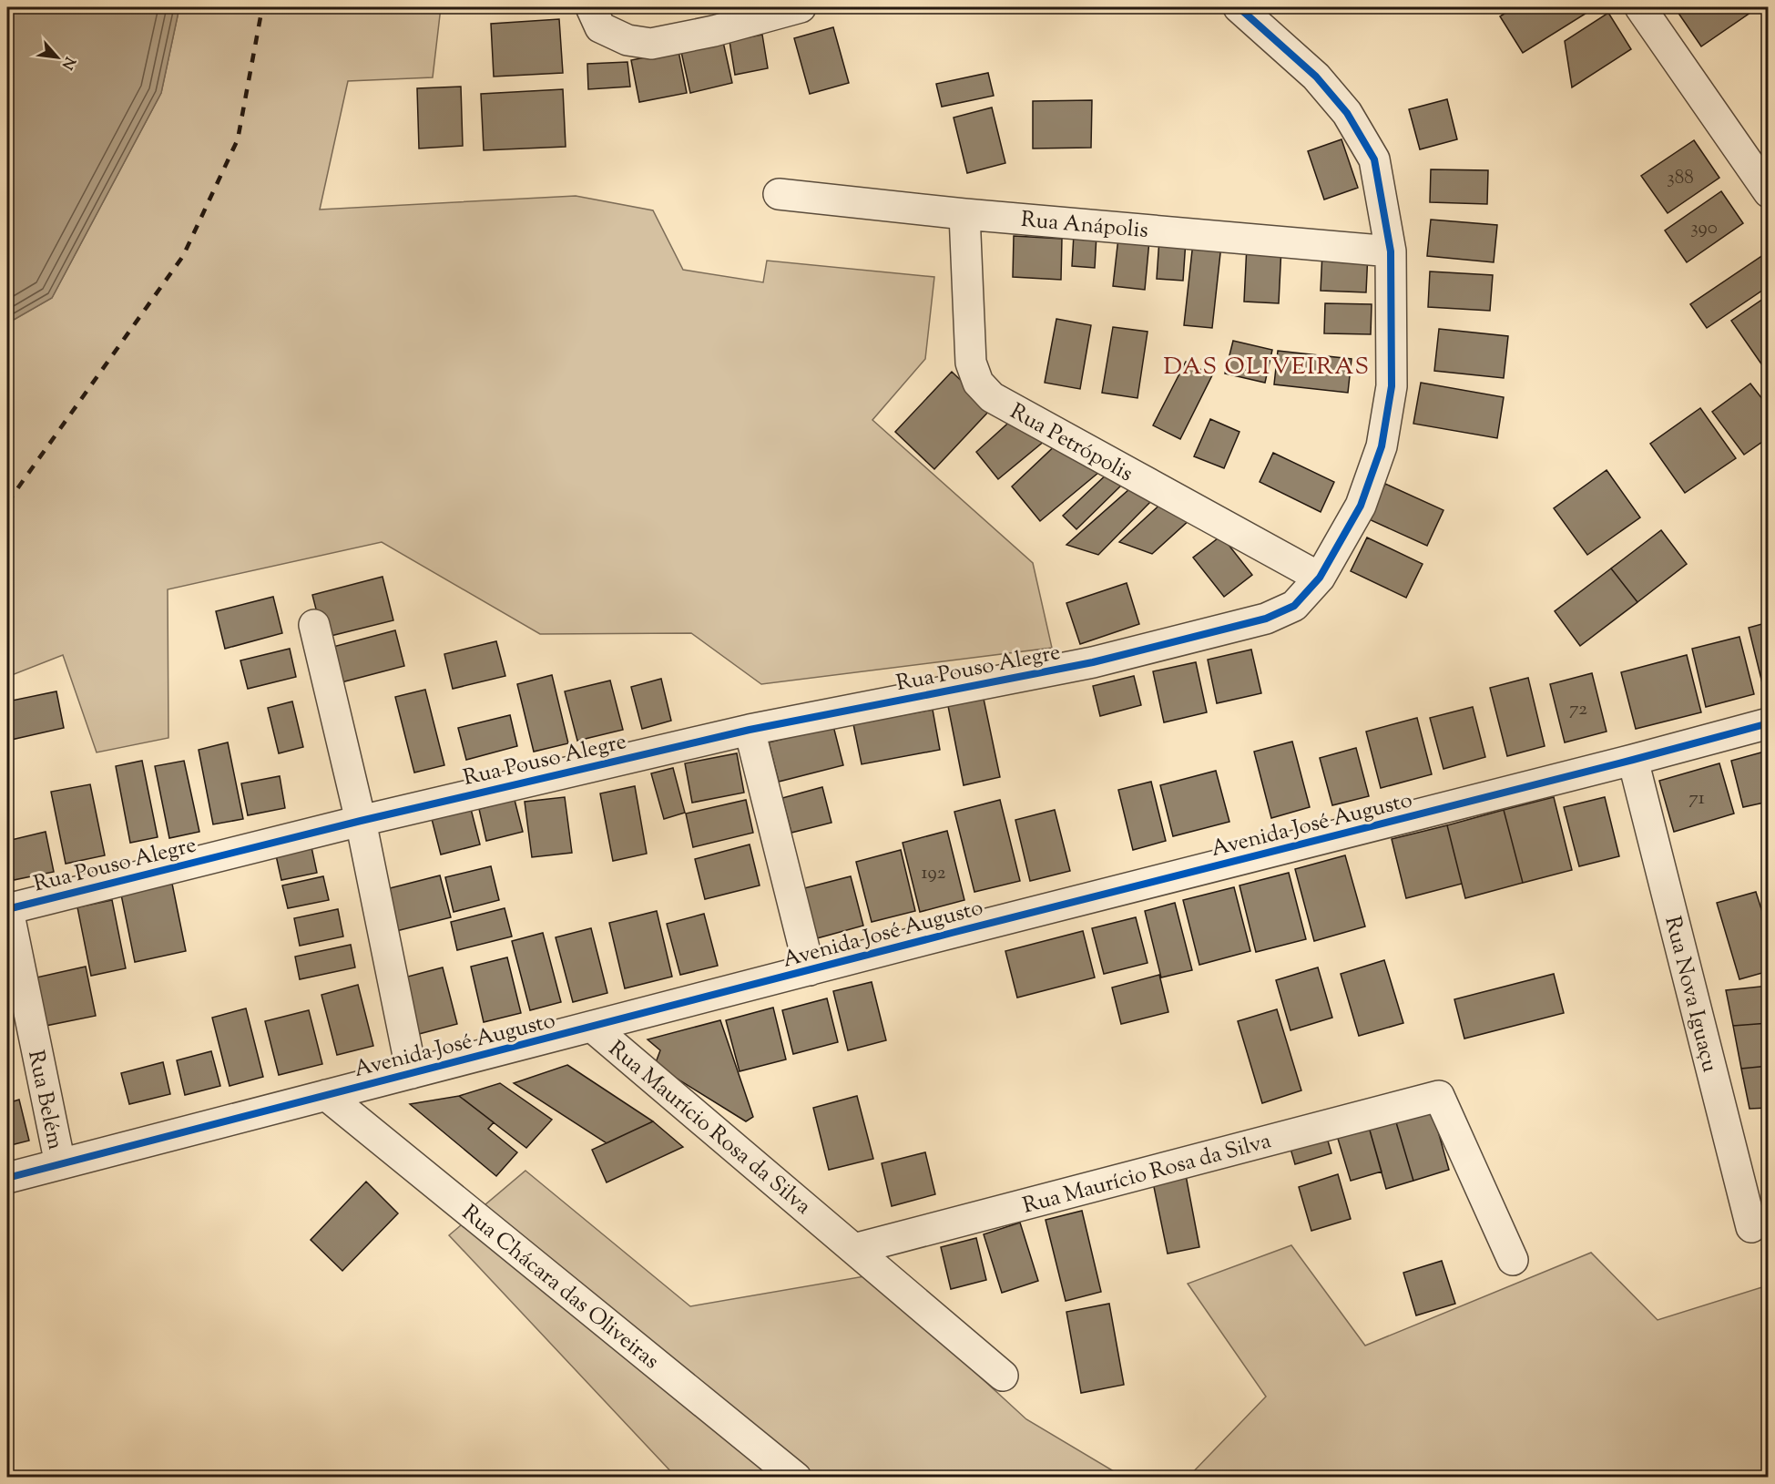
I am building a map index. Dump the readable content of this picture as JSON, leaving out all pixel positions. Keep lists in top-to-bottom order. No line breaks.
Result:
{"streets":{"street":["Rua Anápolis","Rua Petrópolis","Rua Pouso Alegre","Avenida José Augusto","Rua Nova Iguaçu","Rua Belém","Rua Maurício Rosa da Silva","Rua Chácara das Oliveiras"]},"crossings":[["Rua Anápolis","Rua Petrópolis"],["Rua Anápolis","Rua Pouso Alegre"],["Rua Petrópolis","Rua Pouso Alegre"],["Rua Pouso Alegre","Rua Belém"],["Avenida José Augusto","Rua Nova Iguaçu"],["Avenida José Augusto","Rua Belém"],["Avenida José Augusto","Rua Maurício Rosa da Silva"],["Avenida José Augusto","Rua Chácara das Oliveiras"]],"districts":["DAS OLIVEIRAS"],"house_numbers":["388","390","72","71","192"],"north":"bottom right"}
